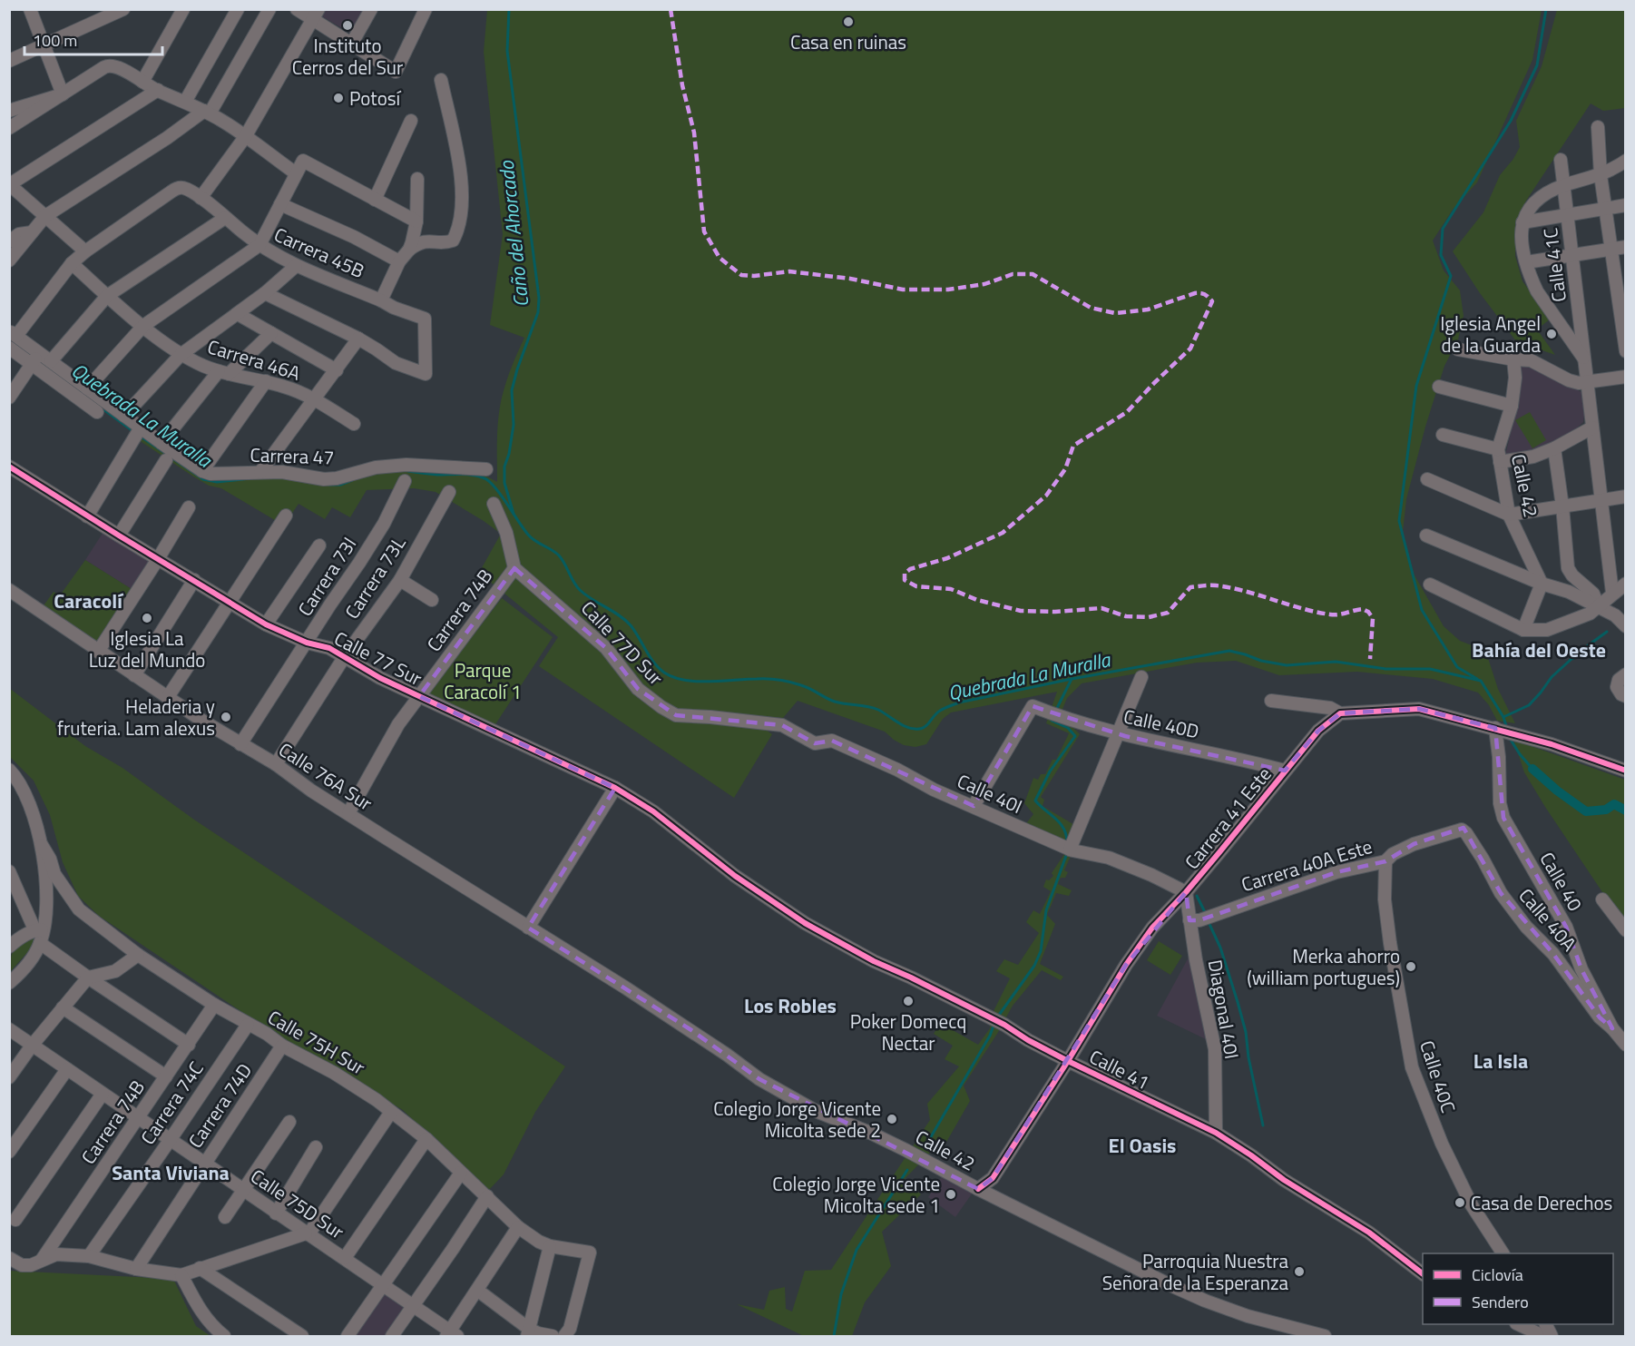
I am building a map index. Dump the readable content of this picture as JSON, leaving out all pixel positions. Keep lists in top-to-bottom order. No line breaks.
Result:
{"streets":{"street":["Carrera 45B","Calle 41C","Carrera 46A","Carrera 47","Calle 42","Carrera 73I","Carrera 73L","Carrera 74B","Calle 77D Sur","Calle 77 Sur","Calle 40D","Calle 76A Sur","Calle 40I","Carrera 41 Este","Carrera 40A Este","Calle 40","Calle 40A","Diagonal 40I","Calle 75H Sur","Calle 41","Calle 40C","Carrera 74C","Carrera 74D","Calle 75D Sur"]},"crossings":[["Calle 42","Calle 76A Sur"],["Calle 42","Carrera 41 Este"],["Carrera 73I","Calle 77 Sur"],["Carrera 73I","Calle 76A Sur"],["Carrera 73L","Calle 77 Sur"],["Carrera 73L","Calle 76A Sur"],["Carrera 74B","Calle 77D Sur"],["Carrera 74B","Calle 77 Sur"],["Carrera 74B","Calle 76A Sur"],["Carrera 74B","Calle 75H Sur"],["Carrera 74B","Calle 75D Sur"],["Calle 77D Sur","Calle 40I"],["Calle 77 Sur","Calle 41"],["Calle 40D","Calle 40I"],["Calle 40D","Carrera 41 Este"],["Calle 40I","Carrera 41 Este"],["Calle 40I","Diagonal 40I"],["Carrera 41 Este","Diagonal 40I"],["Carrera 41 Este","Calle 41"],["Carrera 40A Este","Calle 40A"],["Carrera 40A Este","Diagonal 40I"],["Carrera 40A Este","Calle 40C"],["Calle 40","Calle 40A"],["Diagonal 40I","Calle 41"],["Calle 75H Sur","Carrera 74C"],["Calle 75H Sur","Carrera 74D"],["Carrera 74C","Calle 75D Sur"],["Carrera 74D","Calle 75D Sur"]],"districts":["Caracolí","Bahía del Oeste","Los Robles","La Isla","El Oasis","Santa Viviana"],"water":["Caño del Ahorcado","Quebrada La Muralla"],"parks":["Parque Caracolí 1"],"places":["Casa en ruinas","Instituto Cerros del Sur","Potosí","Iglesia Angel de la Guarda","Iglesia La Luz del Mundo","Heladeria y fruteria. Lam alexus","Merka ahorro (william portugues)","Poker Domecq Nectar","Colegio Jorge Vicente Micolta sede 2","Colegio Jorge Vicente Micolta sede 1","Casa de Derechos","Parroquia Nuestra Señora de la Esperanza"],"legend":["Ciclovía","Sendero"],"scale_bar":"100 m"}
